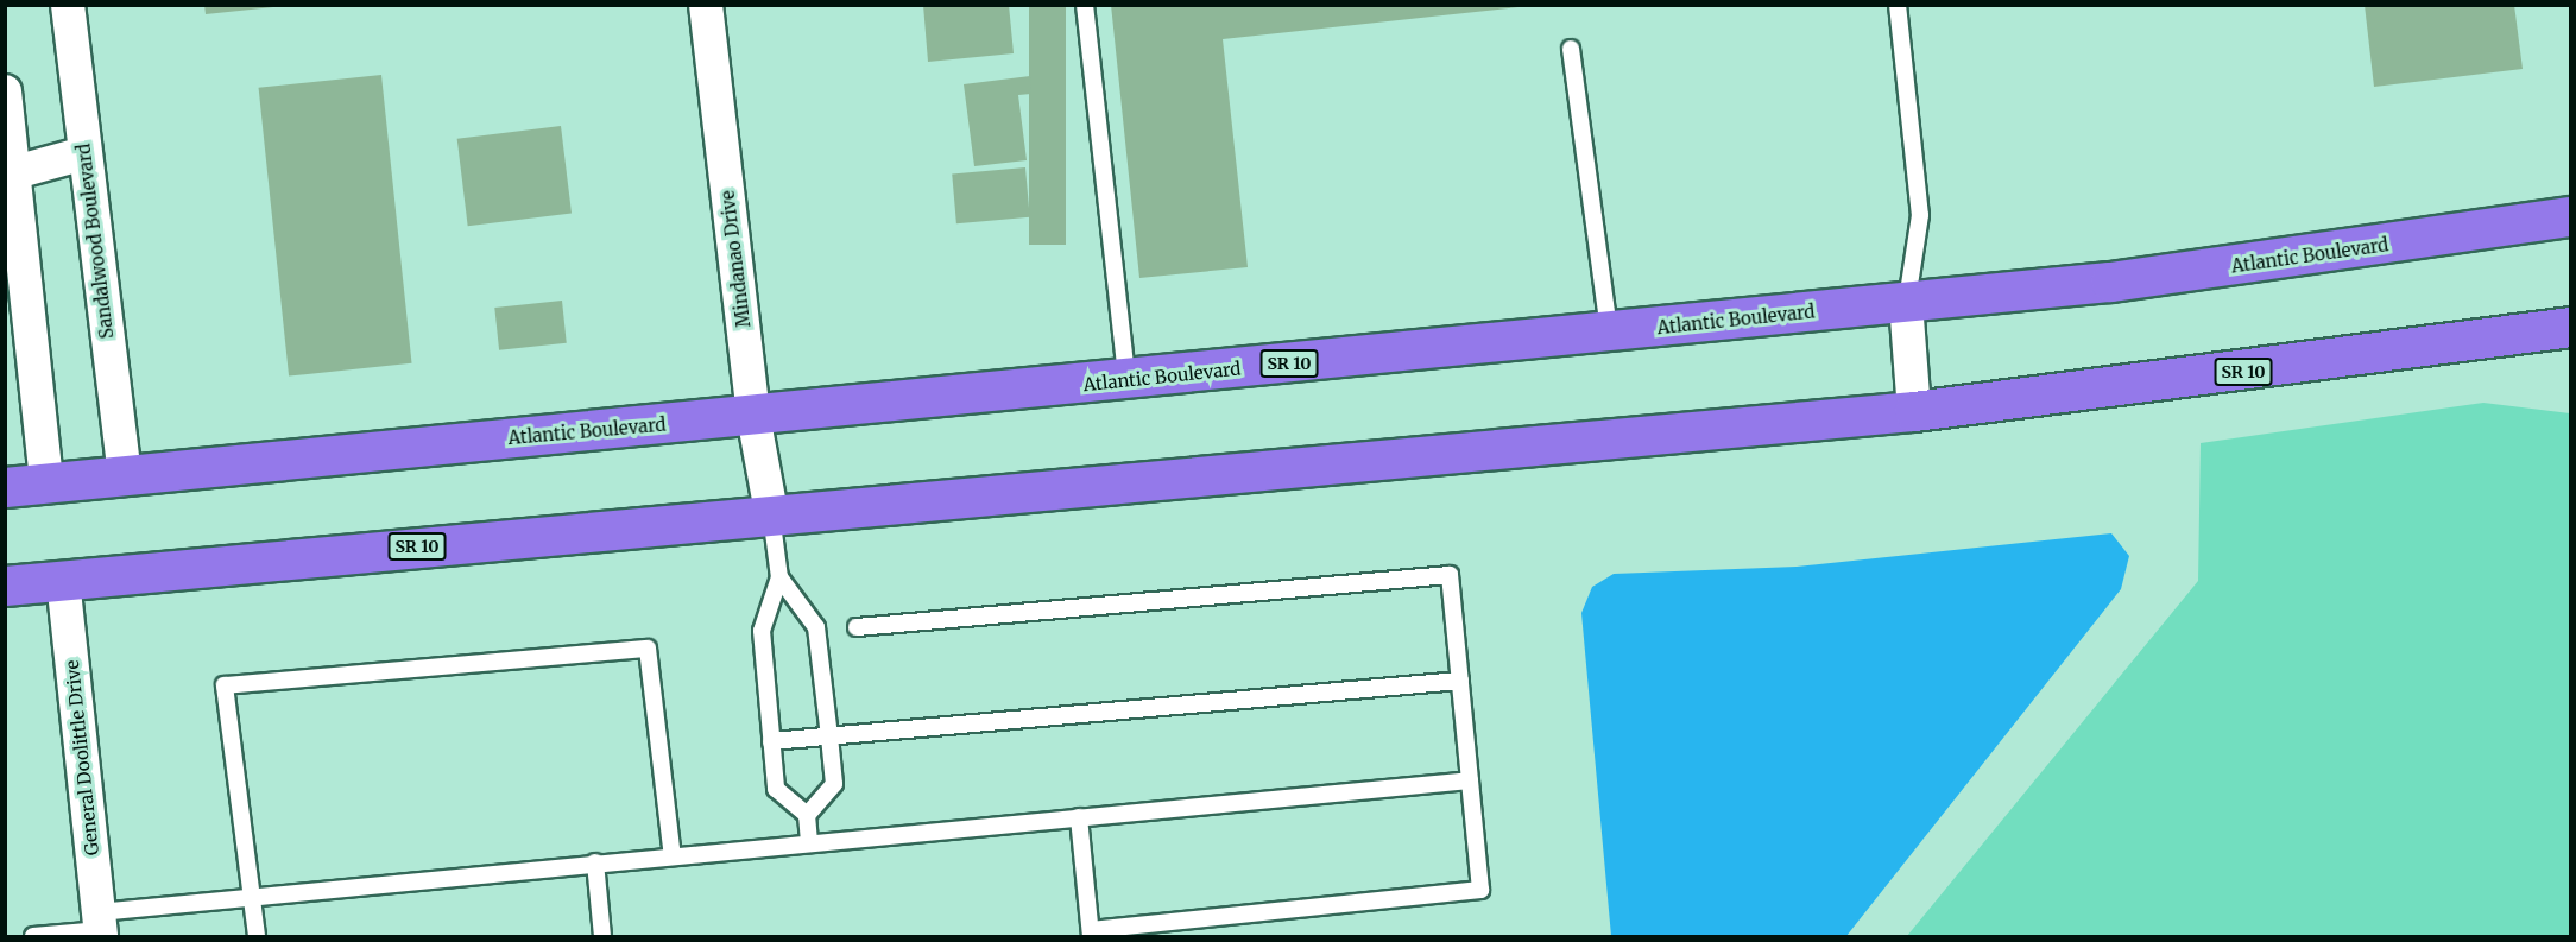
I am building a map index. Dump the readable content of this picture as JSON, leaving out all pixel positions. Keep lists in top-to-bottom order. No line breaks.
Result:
{"streets":{"highway":["Atlantic Boulevard","SR 10"],"street":["Sandalwood Boulevard","Mindanao Drive","General Doolittle Drive"]},"crossings":[["Sandalwood Boulevard","Atlantic Boulevard"],["Atlantic Boulevard","Mindanao Drive"],["Mindanao Drive","SR 10"],["SR 10","General Doolittle Drive"]]}
